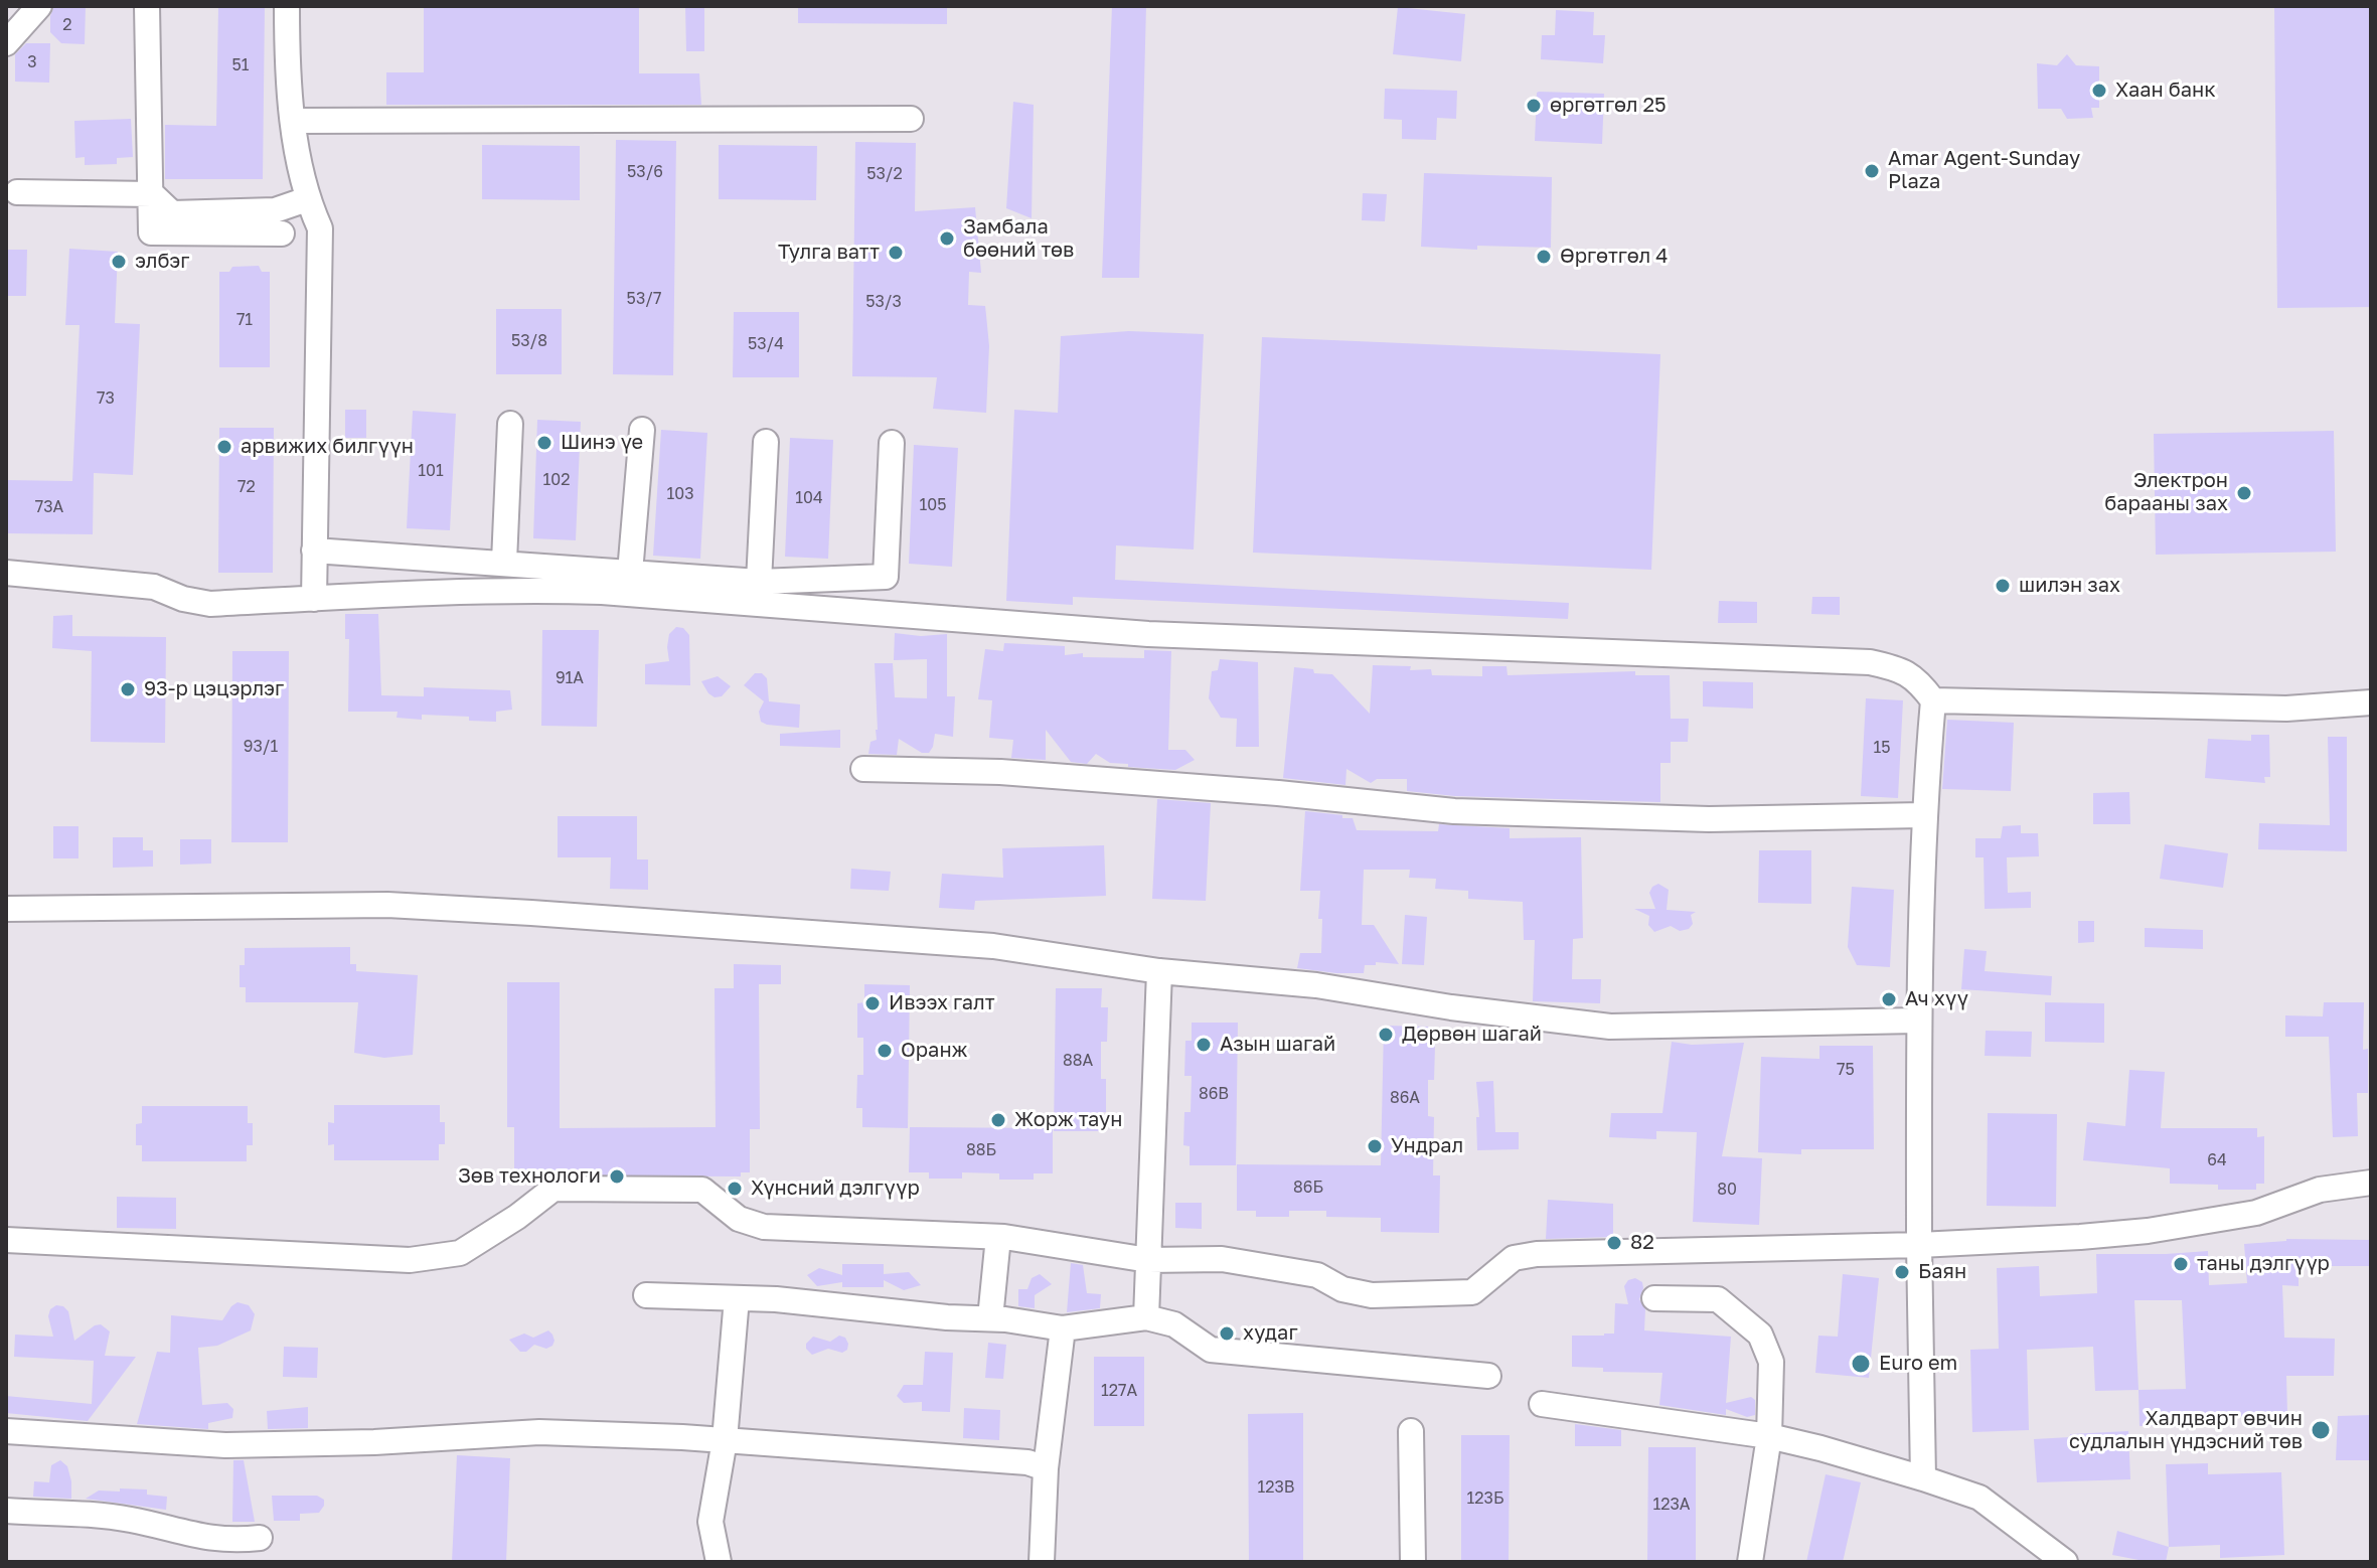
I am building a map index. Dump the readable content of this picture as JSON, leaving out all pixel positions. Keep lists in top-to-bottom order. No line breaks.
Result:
{"places":["Хаан банк","өргөтгөл 25","Amar Agent-Sunday Plaza","Замбала бөөний төв","Тулга ватт","Өргөтгөл 4","элбэг","Шинэ үе","арвижих билгүүн","Электрон барааны зах","шилэн зах","93-р цэцэрлэг","Ач хүү","Ивээх галт","Дөрвөн шагай","Азын шагай","Оранж","Жорж таун","Ундрал","Зөв технологи","Хүнсний дэлгүүр","82","таны дэлгүүр","Баян","худаг","Euro em","Халдварт өвчин судлалын үндэсний төв"],"house_numbers":["2","3","51","53/6","53/2","53/7","53/3","71","53/8","53/4","73","101","102","72","103","104","105","73А","91A","93/1","15","88А","75","86В","86А","88Б","64","86Б","80","127А","123В","123Б","123А"]}
